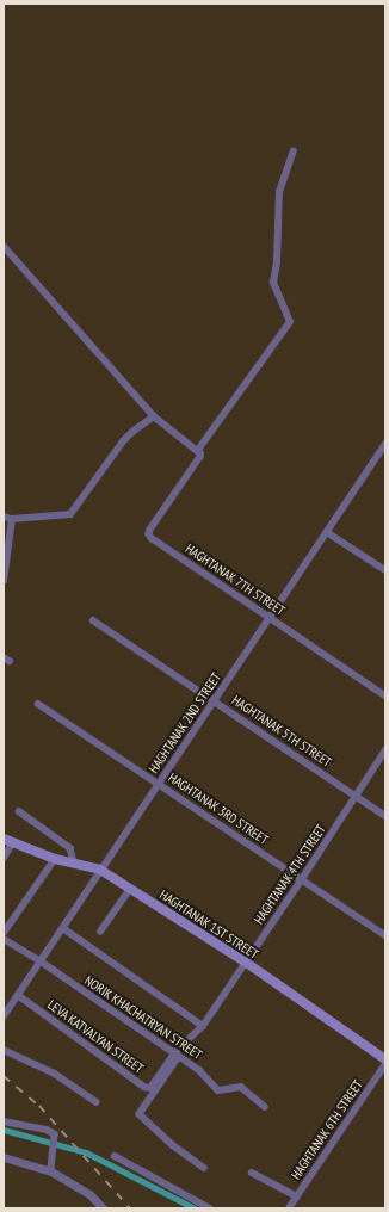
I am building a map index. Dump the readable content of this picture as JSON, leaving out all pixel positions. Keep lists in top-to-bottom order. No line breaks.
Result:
{"streets":{"main road":["HAGHTANAK 1ST STREET"],"street":["HAGHTANAK 7TH STREET","HAGHTANAK 2ND STREET","HAGHTANAK 5TH STREET","HAGHTANAK 3RD STREET","HAGHTANAK 4TH STREET","NORIK KHACHATRYAN STREET","LEVA KATVALYAN STREET","HAGHTANAK 6TH STREET"]},"crossings":[["HAGHTANAK 7TH STREET","HAGHTANAK 2ND STREET"],["HAGHTANAK 2ND STREET","HAGHTANAK 5TH STREET"],["HAGHTANAK 2ND STREET","HAGHTANAK 3RD STREET"],["HAGHTANAK 2ND STREET","HAGHTANAK 1ST STREET"],["HAGHTANAK 2ND STREET","NORIK KHACHATRYAN STREET"],["HAGHTANAK 2ND STREET","LEVA KATVALYAN STREET"],["HAGHTANAK 5TH STREET","HAGHTANAK 4TH STREET"],["HAGHTANAK 3RD STREET","HAGHTANAK 4TH STREET"],["HAGHTANAK 4TH STREET","HAGHTANAK 1ST STREET"],["HAGHTANAK 4TH STREET","NORIK KHACHATRYAN STREET"],["HAGHTANAK 4TH STREET","LEVA KATVALYAN STREET"],["NORIK KHACHATRYAN STREET","LEVA KATVALYAN STREET"]]}
